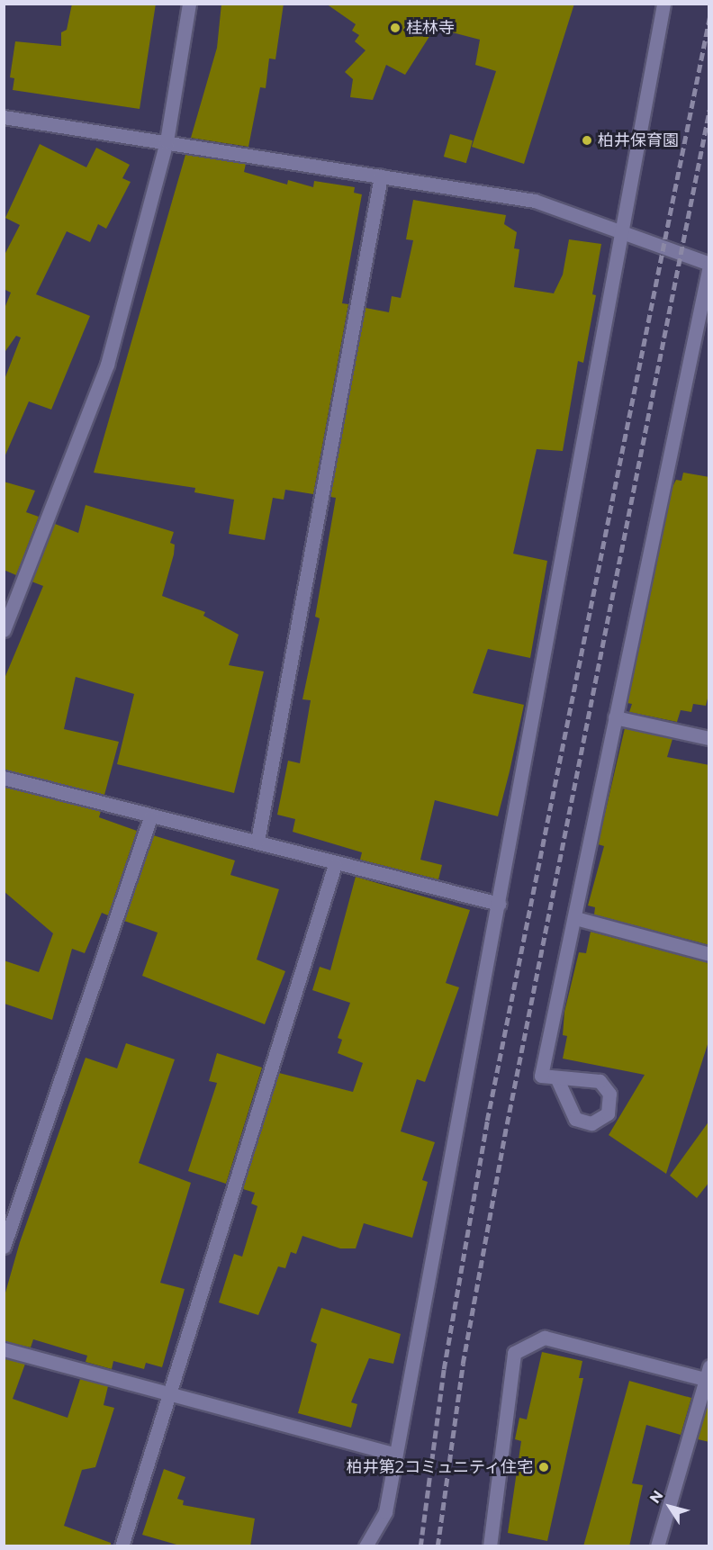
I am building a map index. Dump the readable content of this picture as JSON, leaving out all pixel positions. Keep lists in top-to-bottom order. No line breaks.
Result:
{"places":["桂林寺","柏井保育園","柏井第2コミュニティ住宅"],"north":"top left"}
